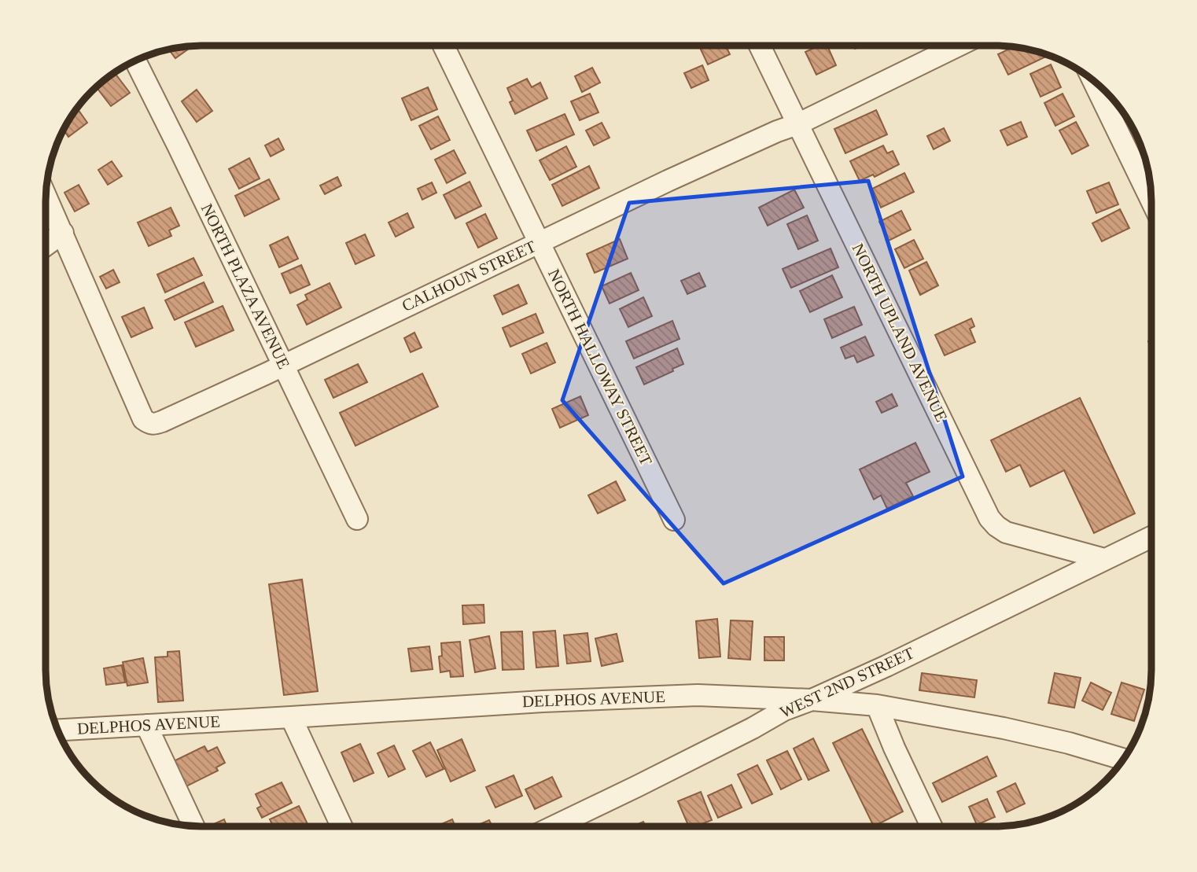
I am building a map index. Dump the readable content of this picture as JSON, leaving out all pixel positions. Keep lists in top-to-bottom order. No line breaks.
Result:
{"streets":{"street":["CALHOUN STREET","NORTH PLAZA AVENUE","NORTH UPLAND AVENUE","NORTH HALLOWAY STREET","WEST 2ND STREET","DELPHOS AVENUE"]},"crossings":[["CALHOUN STREET","NORTH PLAZA AVENUE"],["CALHOUN STREET","NORTH UPLAND AVENUE"],["CALHOUN STREET","NORTH HALLOWAY STREET"],["NORTH UPLAND AVENUE","WEST 2ND STREET"],["WEST 2ND STREET","DELPHOS AVENUE"]]}
